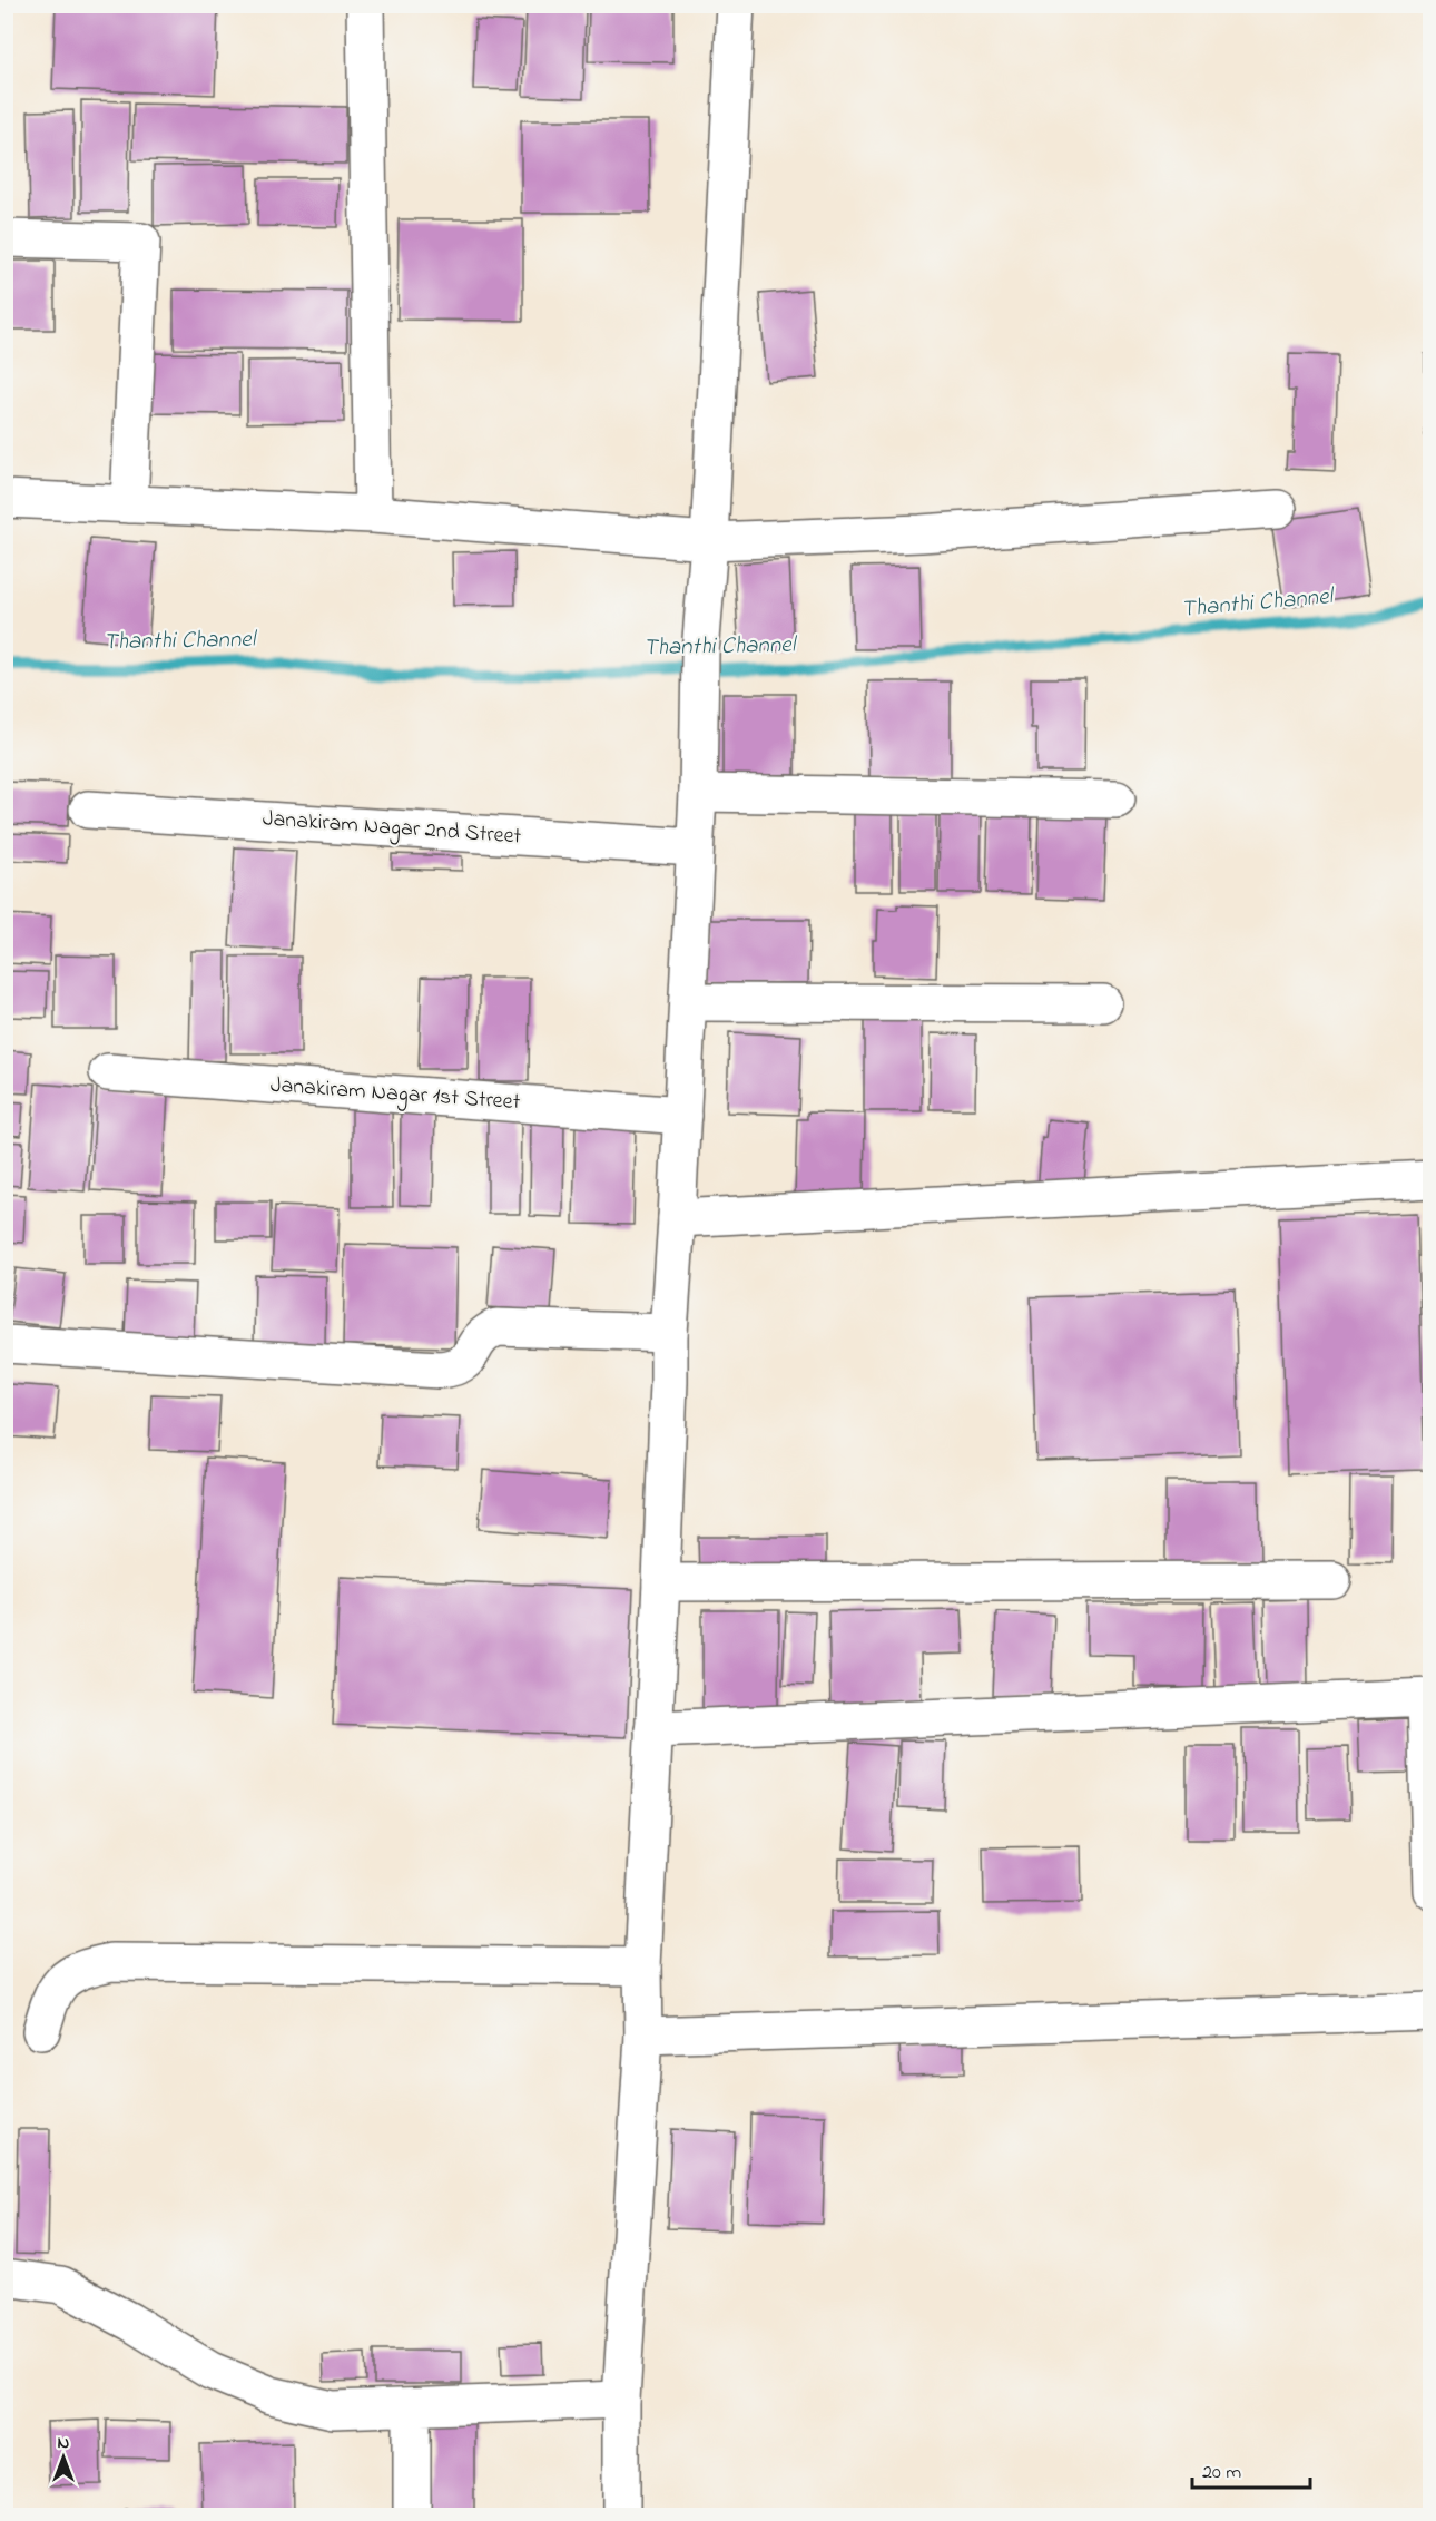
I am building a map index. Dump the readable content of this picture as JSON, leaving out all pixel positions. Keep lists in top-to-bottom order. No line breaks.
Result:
{"streets":{"street":["Janakiram Nagar 2nd Street","Janakiram Nagar 1st Street"]},"water":["Thanthi Channel"],"scale_bar":"20 m","north":"top"}
